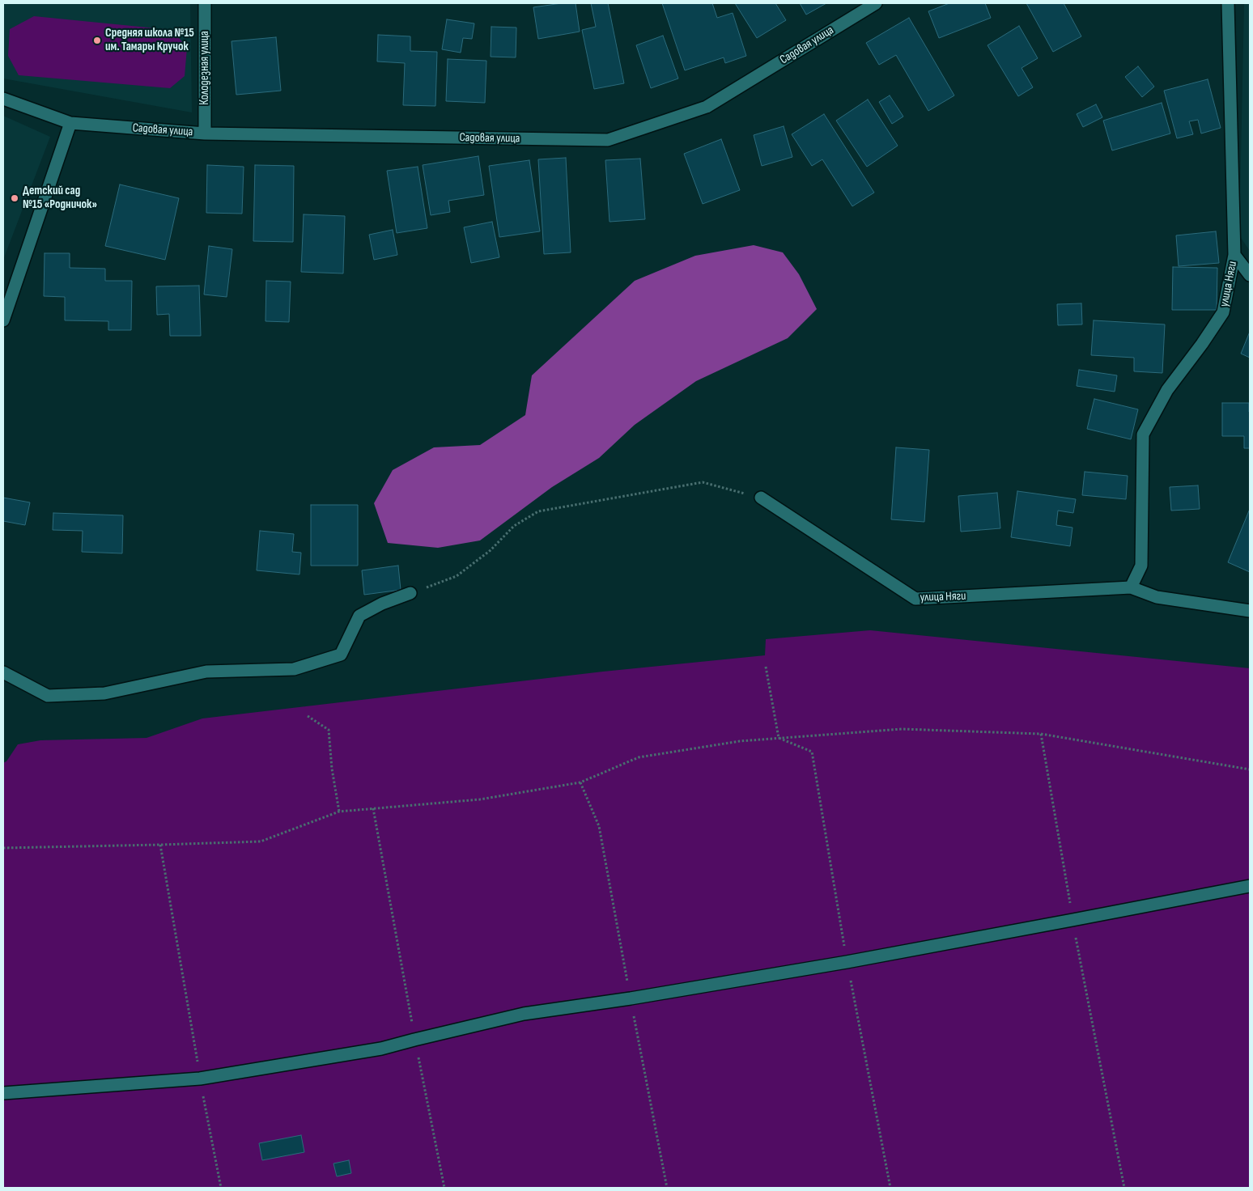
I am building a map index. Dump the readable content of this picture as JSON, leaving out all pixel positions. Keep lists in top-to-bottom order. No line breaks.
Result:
{"streets":{"street":["Садовая улица","Колодезная улица","улица Няги"]},"crossings":[["Садовая улица","Колодезная улица"]],"places":["Средняя школа №15 им. Тамары Кручок","Детский сад №15 «Родничок»"]}
